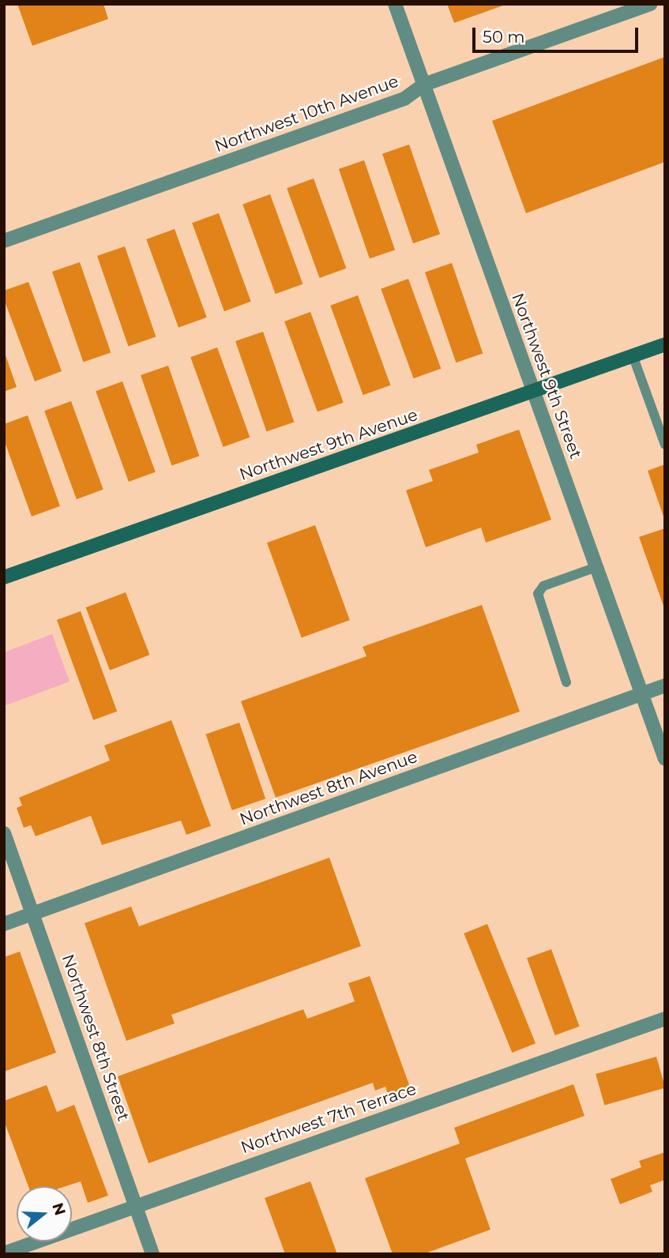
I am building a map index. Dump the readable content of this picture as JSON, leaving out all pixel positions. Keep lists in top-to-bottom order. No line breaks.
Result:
{"streets":{"main road":["Northwest 9th Avenue"],"street":["Northwest 10th Avenue","Northwest 9th Street","Northwest 8th Avenue","Northwest 8th Street","Northwest 7th Terrace"]},"crossings":[["Northwest 10th Avenue","Northwest 9th Street"],["Northwest 9th Street","Northwest 9th Avenue"],["Northwest 9th Street","Northwest 8th Avenue"],["Northwest 8th Avenue","Northwest 8th Street"],["Northwest 8th Street","Northwest 7th Terrace"]],"scale_bar":"50 m","north":"right"}
